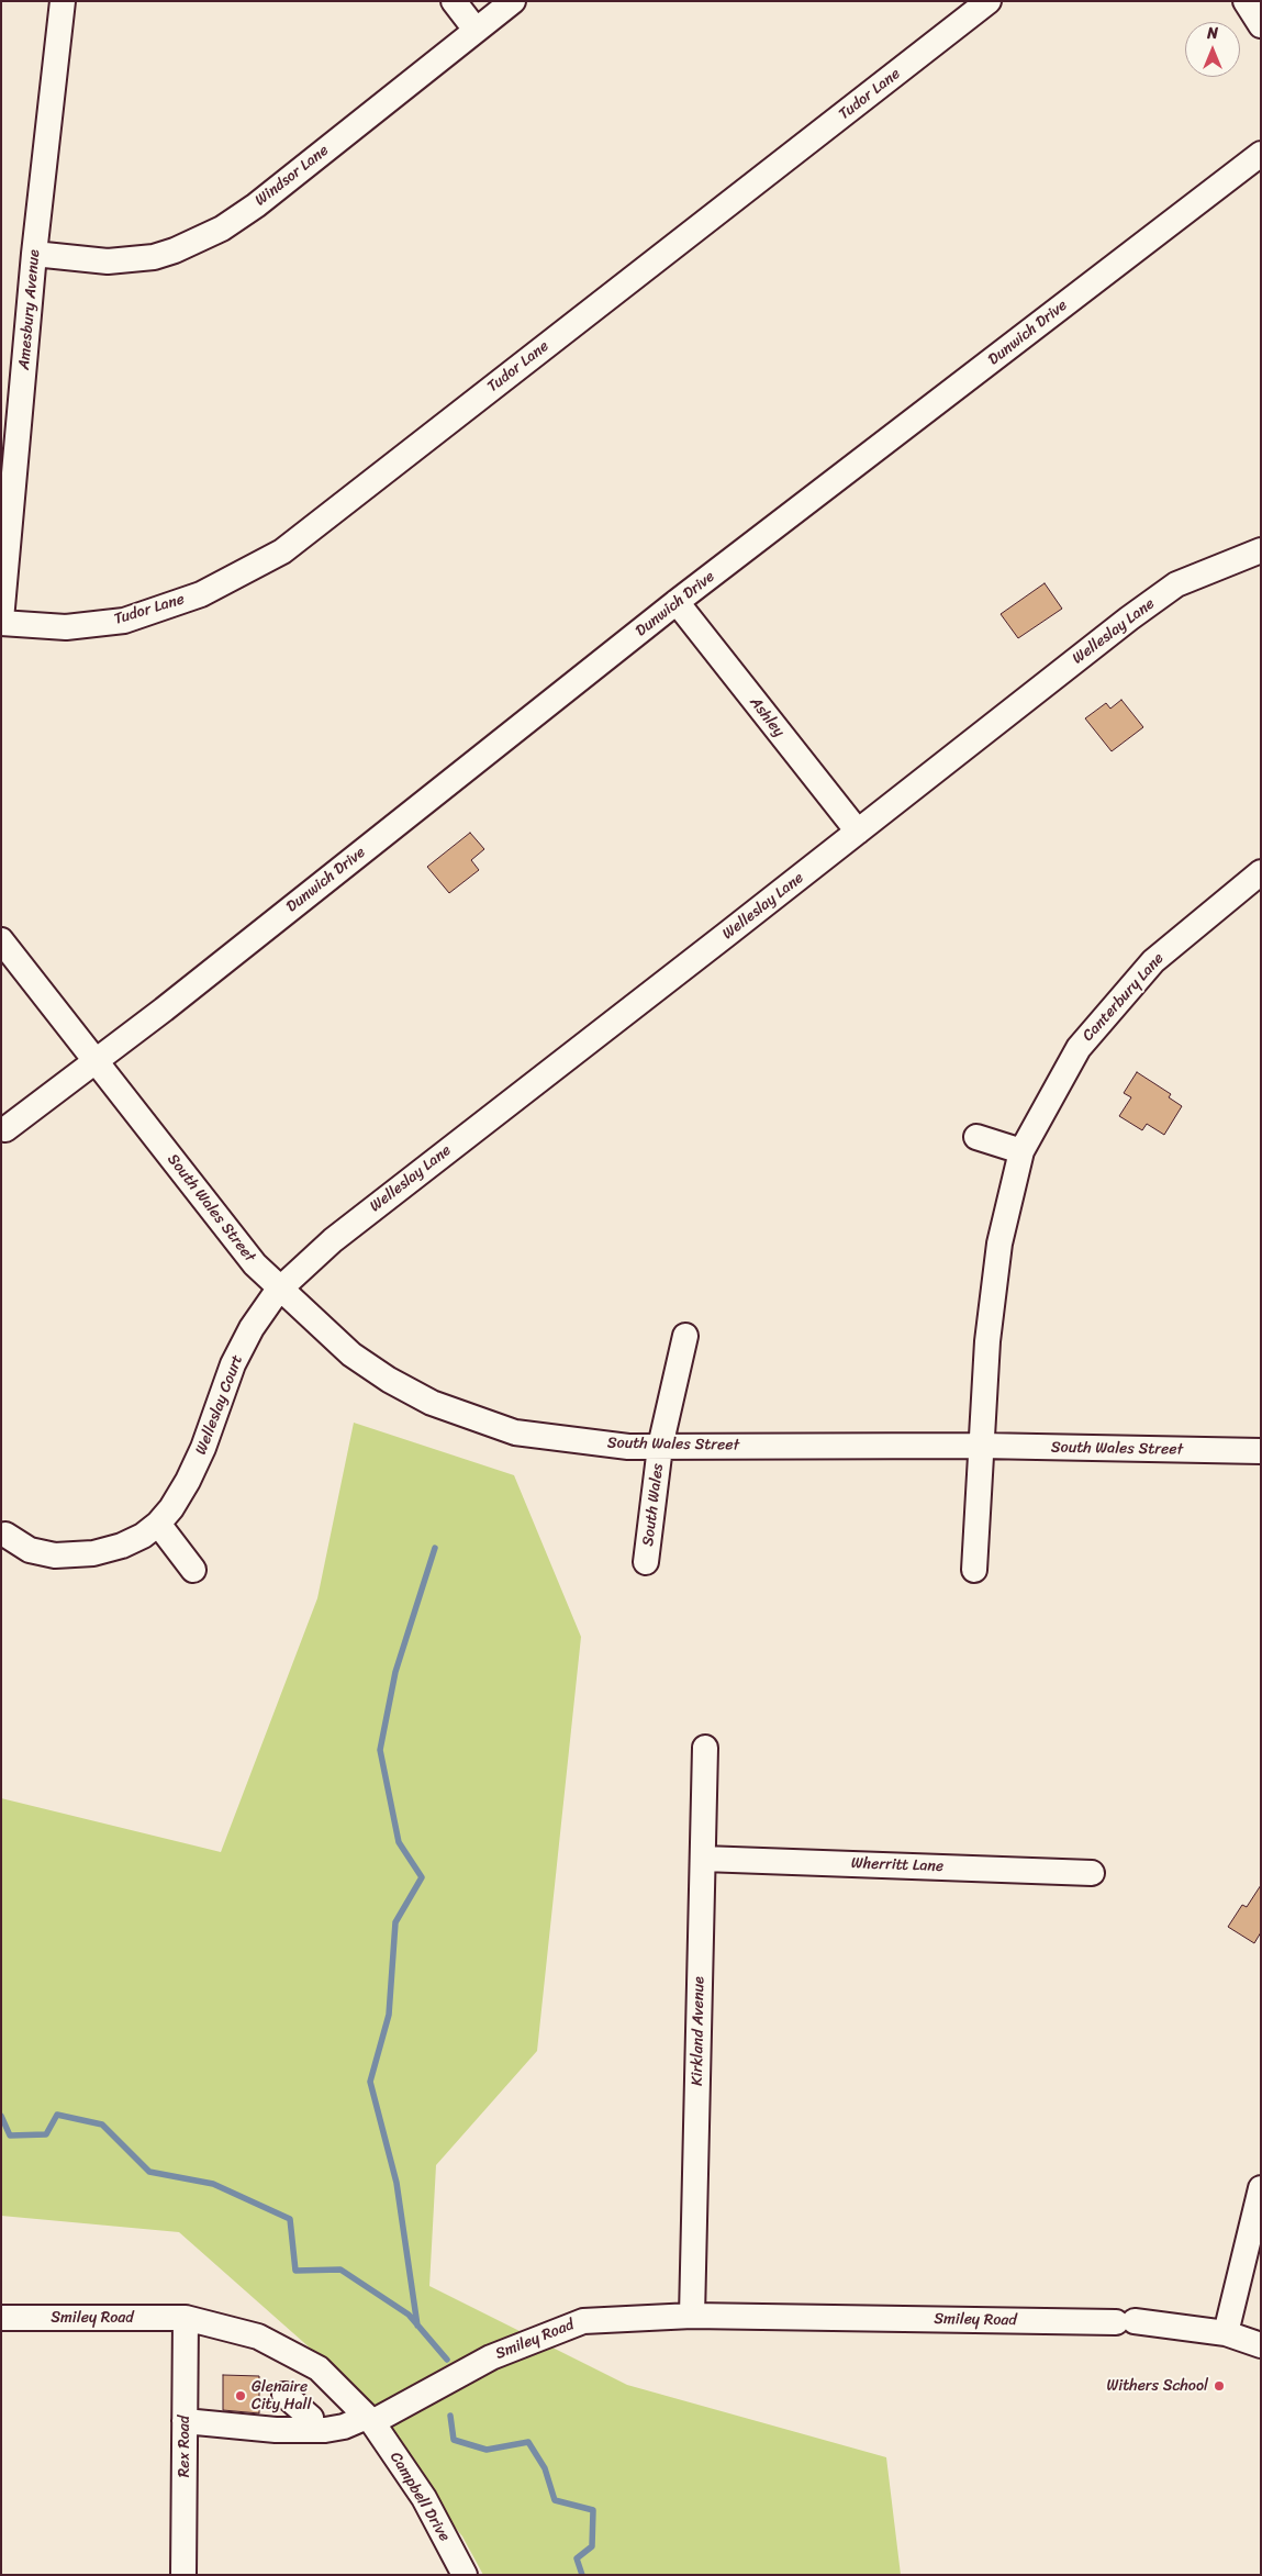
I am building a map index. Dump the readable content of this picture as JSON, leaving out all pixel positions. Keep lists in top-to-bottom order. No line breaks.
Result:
{"streets":{"street":["Tudor Lane","Windsor Lane","Amesbury Avenue","Dunwich Drive","Welleslay Lane","Ashley","Canterbury Lane","South Wales Street","Welleslay Court","South Wales","Wherritt Lane","Kirkland Avenue","Smiley Road","Rex Road","Campbell Drive"]},"crossings":[["Tudor Lane","Amesbury Avenue"],["Windsor Lane","Amesbury Avenue"],["Dunwich Drive","Ashley"],["Dunwich Drive","South Wales Street"],["Welleslay Lane","Ashley"],["Welleslay Lane","South Wales Street"],["Welleslay Lane","Welleslay Court"],["Canterbury Lane","South Wales Street"],["South Wales Street","Welleslay Court"],["South Wales Street","South Wales"],["Wherritt Lane","Kirkland Avenue"],["Kirkland Avenue","Smiley Road"],["Smiley Road","Rex Road"],["Smiley Road","Campbell Drive"]],"places":["Withers School","Glenaire City Hall"],"north":"top"}
